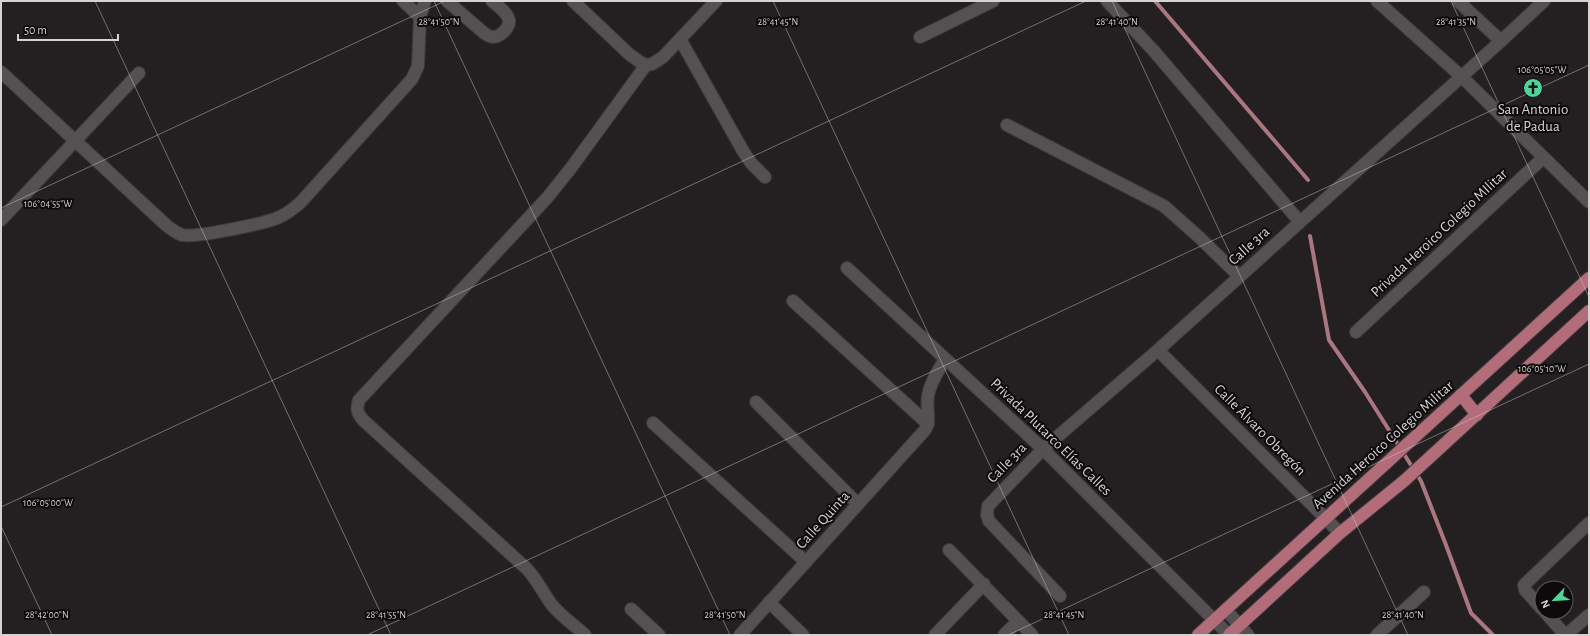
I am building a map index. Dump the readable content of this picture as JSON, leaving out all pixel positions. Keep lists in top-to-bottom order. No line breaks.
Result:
{"streets":{"main road":["Avenida Heroico Colegio Militar"],"street":["Privada Heroico Colegio MIlitar","Calle 3ra","Calle Álvaro Obregón","Privada Plutarco Elías Calles","Calle Quinta"]},"crossings":[["Calle 3ra","Calle Álvaro Obregón"],["Calle 3ra","Privada Plutarco Elías Calles"],["Calle Álvaro Obregón","Avenida Heroico Colegio Militar"],["Privada Plutarco Elías Calles","Avenida Heroico Colegio Militar"]],"places":{"church":["San Antonio de Padua"]},"scale_bar":"50 m","north":"bottom left","coordinates":["28°41'35\"N","28°41'50\"N","28°41'45\"N","28°41'40\"N","106°05'05\"W","106°04'55\"W","106°05'10\"W","106°05'00\"W","28°42'00\"N","28°41'55\"N"]}
